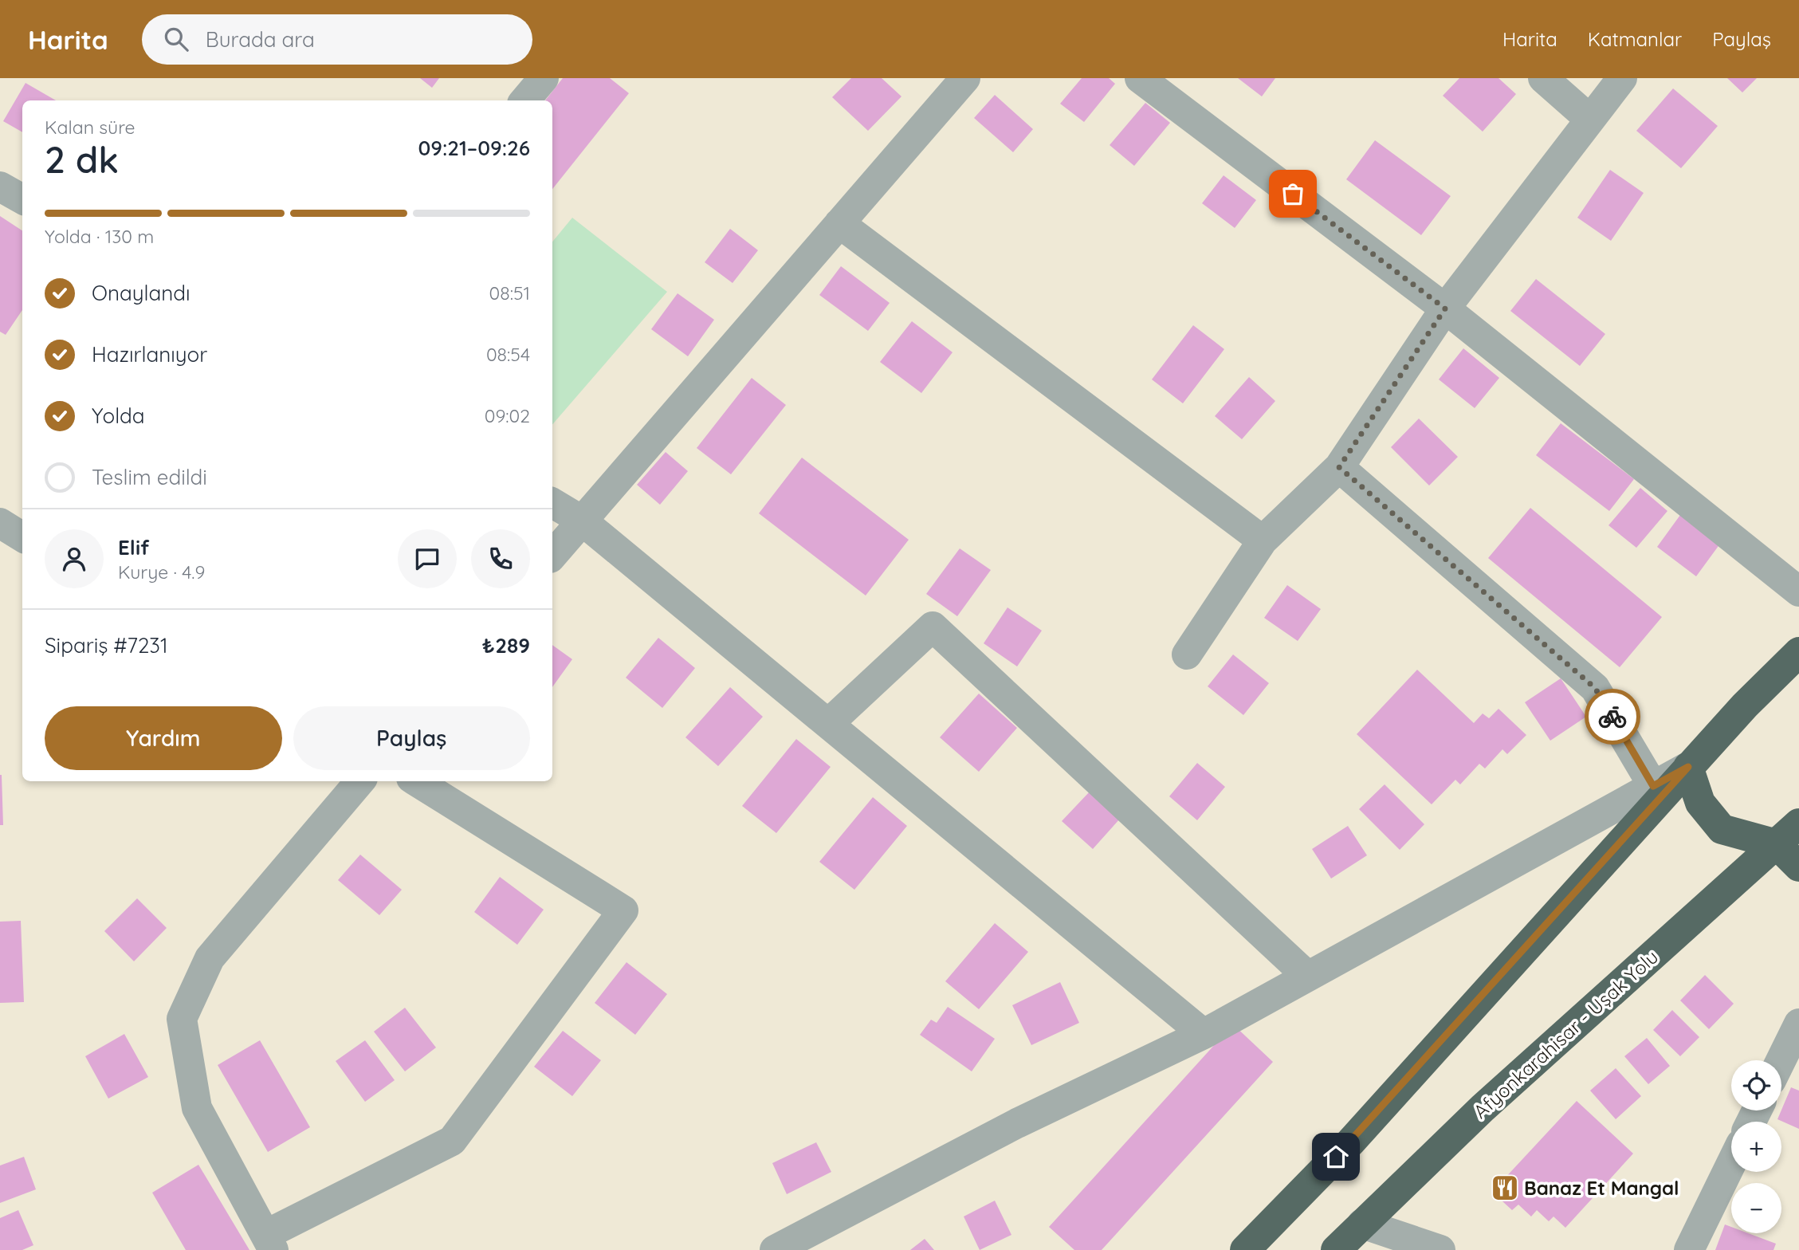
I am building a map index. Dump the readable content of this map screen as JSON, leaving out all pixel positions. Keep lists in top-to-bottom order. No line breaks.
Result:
{"streets":{"highway":["Afyonkarahisar - Uşak Yolu"]},"places":{"restaurant":["Banaz Et Mangal"]},"page":{"header":"Harita","search":"Burada ara","nav":["Harita","Katmanlar","Paylaş"],"heading":["2 dk","Kalan süre","09:21–09:26"],"panel":["Elif","Kurye · 4.9","Sipariş #7231","₺289"],"bar":"Yolda · 130 m","list":[["Onaylandı","08:51"],["Hazırlanıyor","08:54"],["Yolda","09:02"],"Teslim edildi"],"buttons":["Yardım","Paylaş"],"map_buttons":["+","−"]}}
